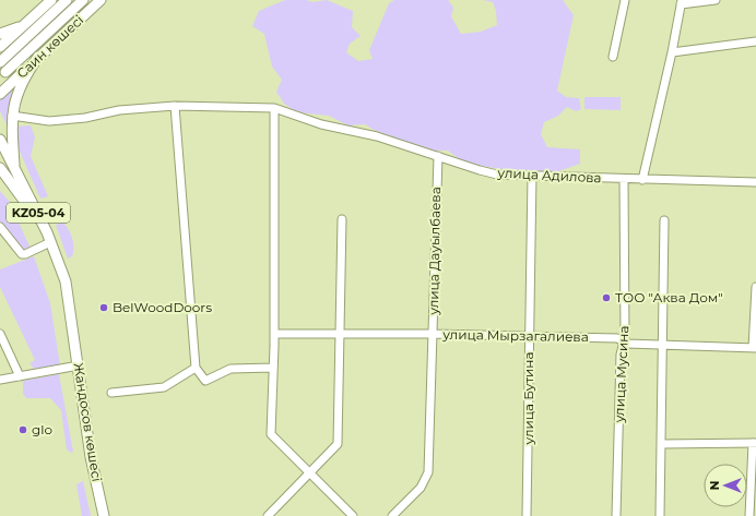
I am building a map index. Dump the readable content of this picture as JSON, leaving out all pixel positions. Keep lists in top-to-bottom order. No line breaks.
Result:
{"streets":{"main road":["Саин көшесі","KZ05-04","Жандосов көшесі"],"street":["улица Адилова","улица Дауылбаева","улица Мырзагалиева","улица Мусина","улица Бутина"]},"crossings":[["улица Адилова","улица Дауылбаева"],["улица Адилова","улица Мусина"],["улица Адилова","улица Бутина"],["улица Дауылбаева","улица Мырзагалиева"],["улица Мырзагалиева","улица Мусина"],["улица Мырзагалиева","улица Бутина"]],"places":["ТОО \"Аква Дом\"","BelWoodDoors","glo"],"north":"left"}
